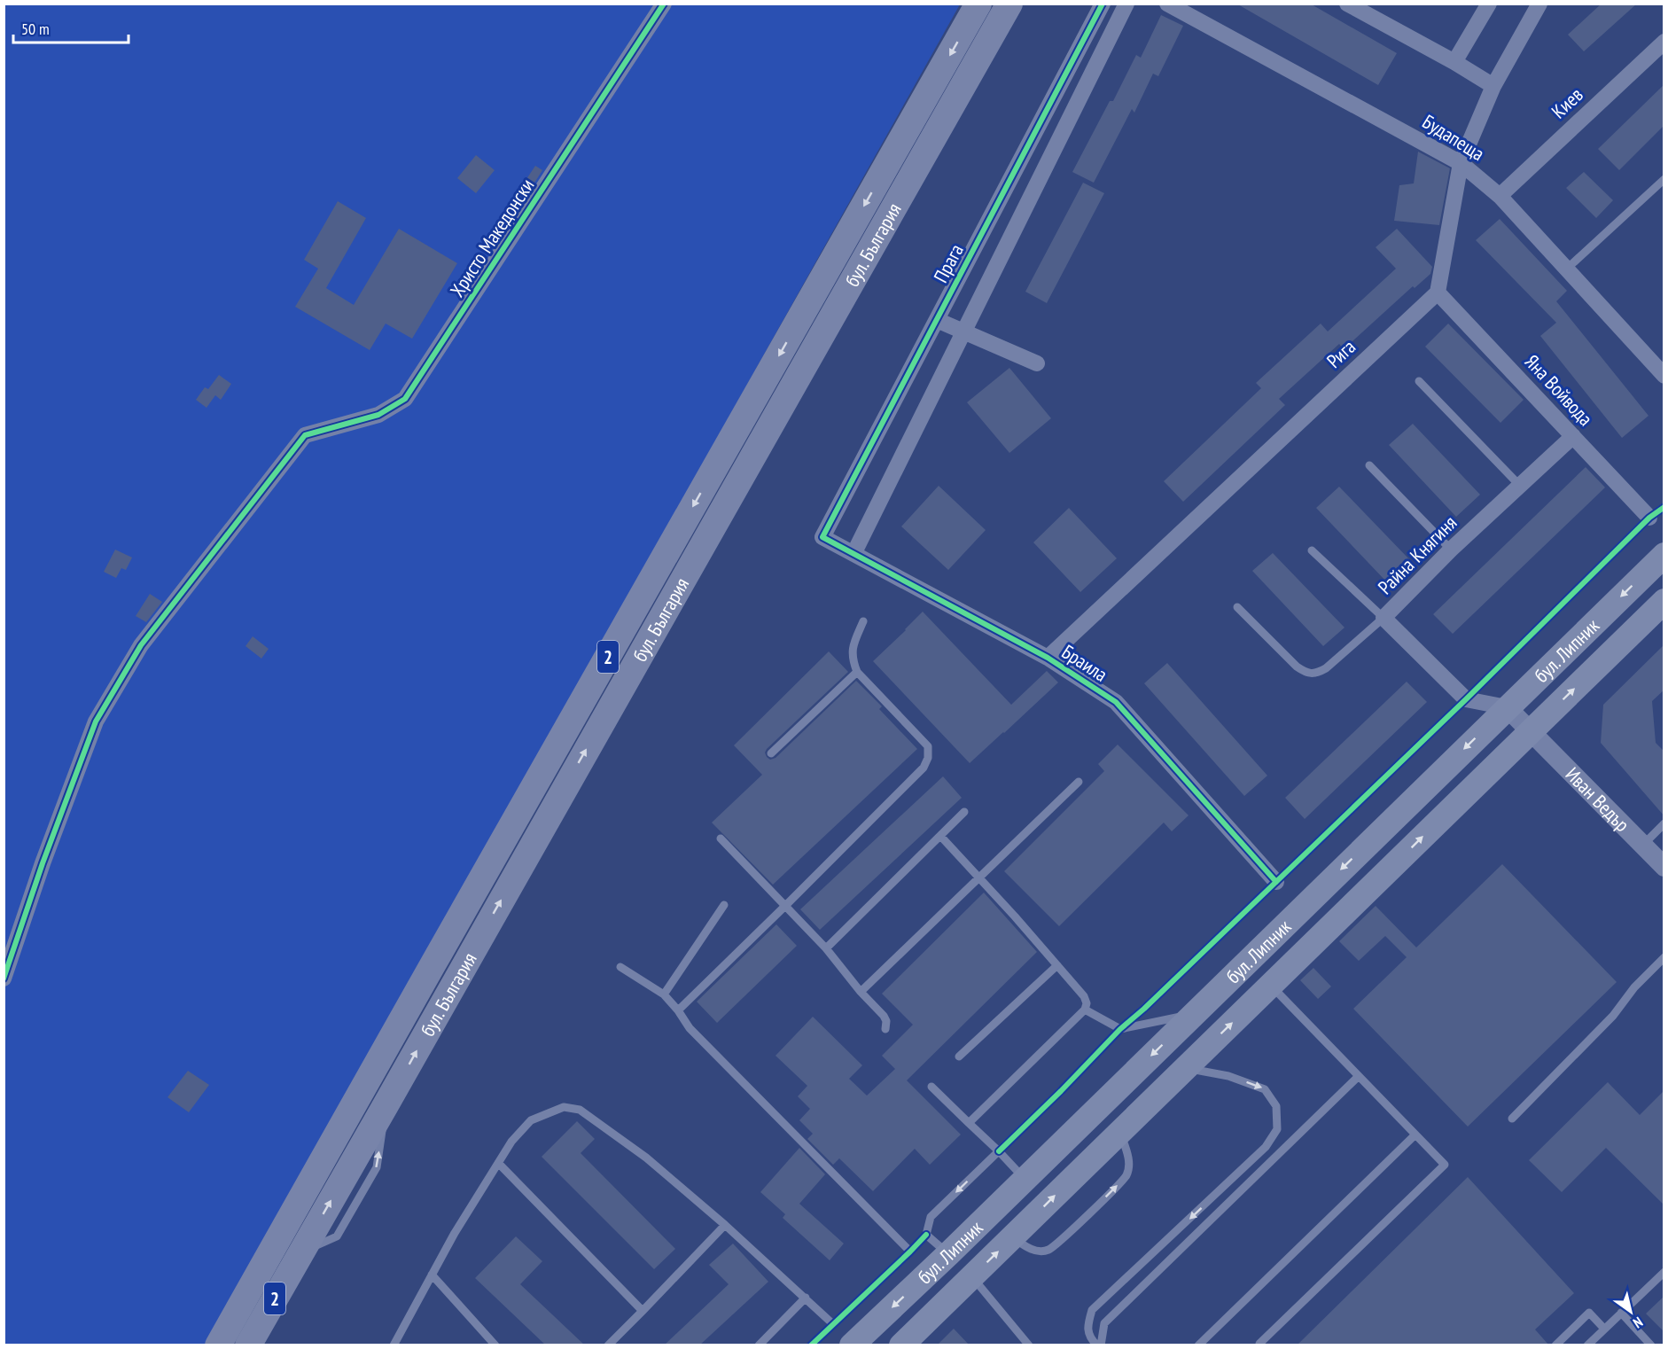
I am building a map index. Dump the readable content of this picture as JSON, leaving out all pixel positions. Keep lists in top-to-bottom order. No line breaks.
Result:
{"streets":{"highway":["бул. България","2"],"main road":["бул. Липник"],"street":["Киев","Будапеща","Христо Македонски","Прага","Рига","Яна Войвода","Райна Княгиня","Браила","Иван Ведър"]},"crossings":[["Киев","Будапеща"],["Прага","Браила"],["Рига","Яна Войвода"],["Рига","Браила"],["Яна Войвода","Райна Княгиня"],["бул. Липник","Иван Ведър"]],"scale_bar":"50 m","north":"bottom right"}
